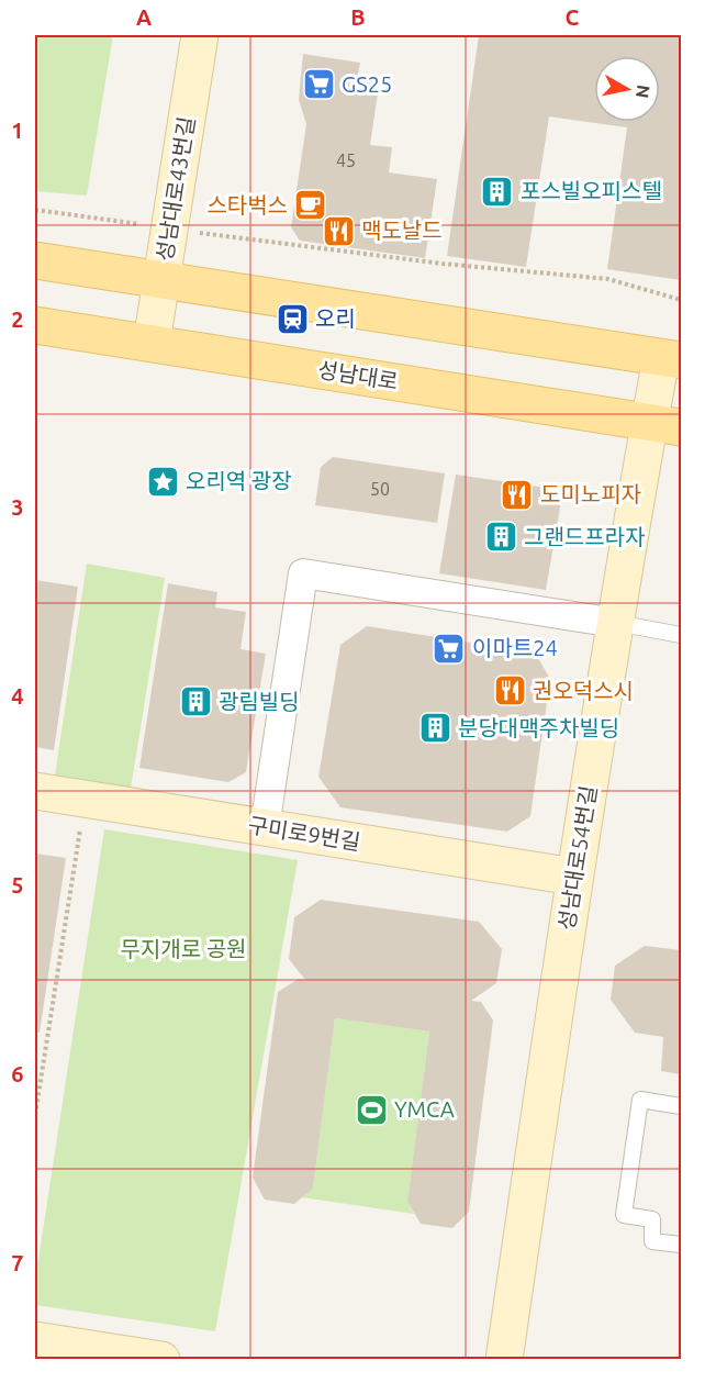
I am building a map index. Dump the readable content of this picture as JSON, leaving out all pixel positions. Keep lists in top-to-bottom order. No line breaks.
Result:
{"streets":{"main road":["성남대로"],"street":["성남대로43번길","구미로9번길","성남대로54번길"]},"crossings":[["성남대로43번길","성남대로"],["성남대로","성남대로54번길"],["구미로9번길","성남대로54번길"]],"parks":["무지개로 공원"],"places":{"supermarket":["GS25","이마트24"],"building":["포스빌오피스텔","그랜드프라자","광림빌딩","분당대맥주차빌딩"],"cafe":["스타벅스"],"restaurant":["맥도날드","도미노피자","권오덕스시"],"station":["오리"],"place":["오리역 광장"],"sports":["YMCA"]},"house_numbers":["45","50"],"north":"right","grid":{"columns":["A","B","C"],"rows":["1","2","3","4","5","6","7"]}}
